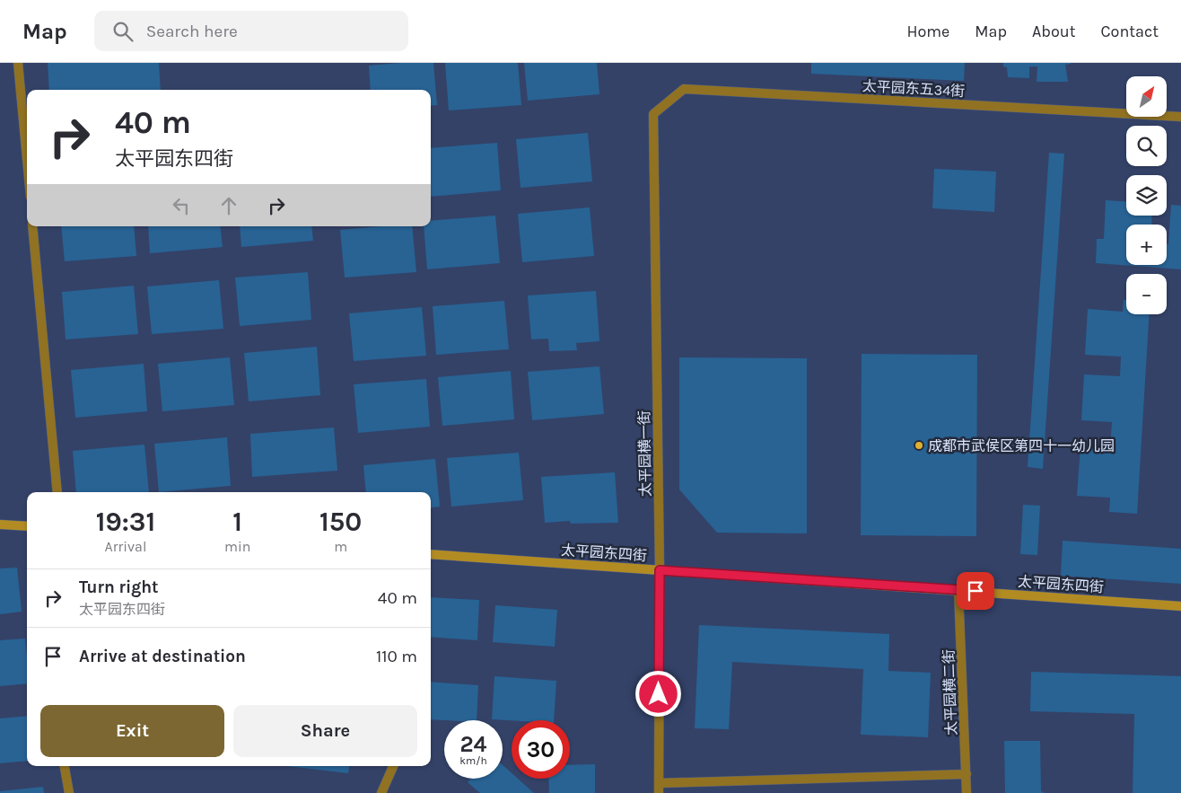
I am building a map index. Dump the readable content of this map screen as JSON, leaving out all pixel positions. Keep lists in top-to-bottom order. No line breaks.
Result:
{"streets":{"street":["太平园东五34街","太平园横一街","太平园东四街","太平园横二街"]},"crossings":[["太平园东五34街","太平园横一街"],["太平园横一街","太平园东四街"],["太平园东四街","太平园横二街"]],"places":["成都市武侯区第四十一幼儿园"],"north":"top right","page":{"header":"Map","search":"Search here","nav":["Home","Map","About","Contact"],"map_buttons":["+","−"],"turn":["40 m","太平园东四街"],"eta":["19:31","Arrival","1","min","150","m"],"list":[{"name":"Turn right","note":"太平园东四街","value":"40 m"},{"name":"Arrive at destination","value":"110 m"}],"buttons":["Exit","Share"],"speed":"24 km/h","limit":"30"}}
